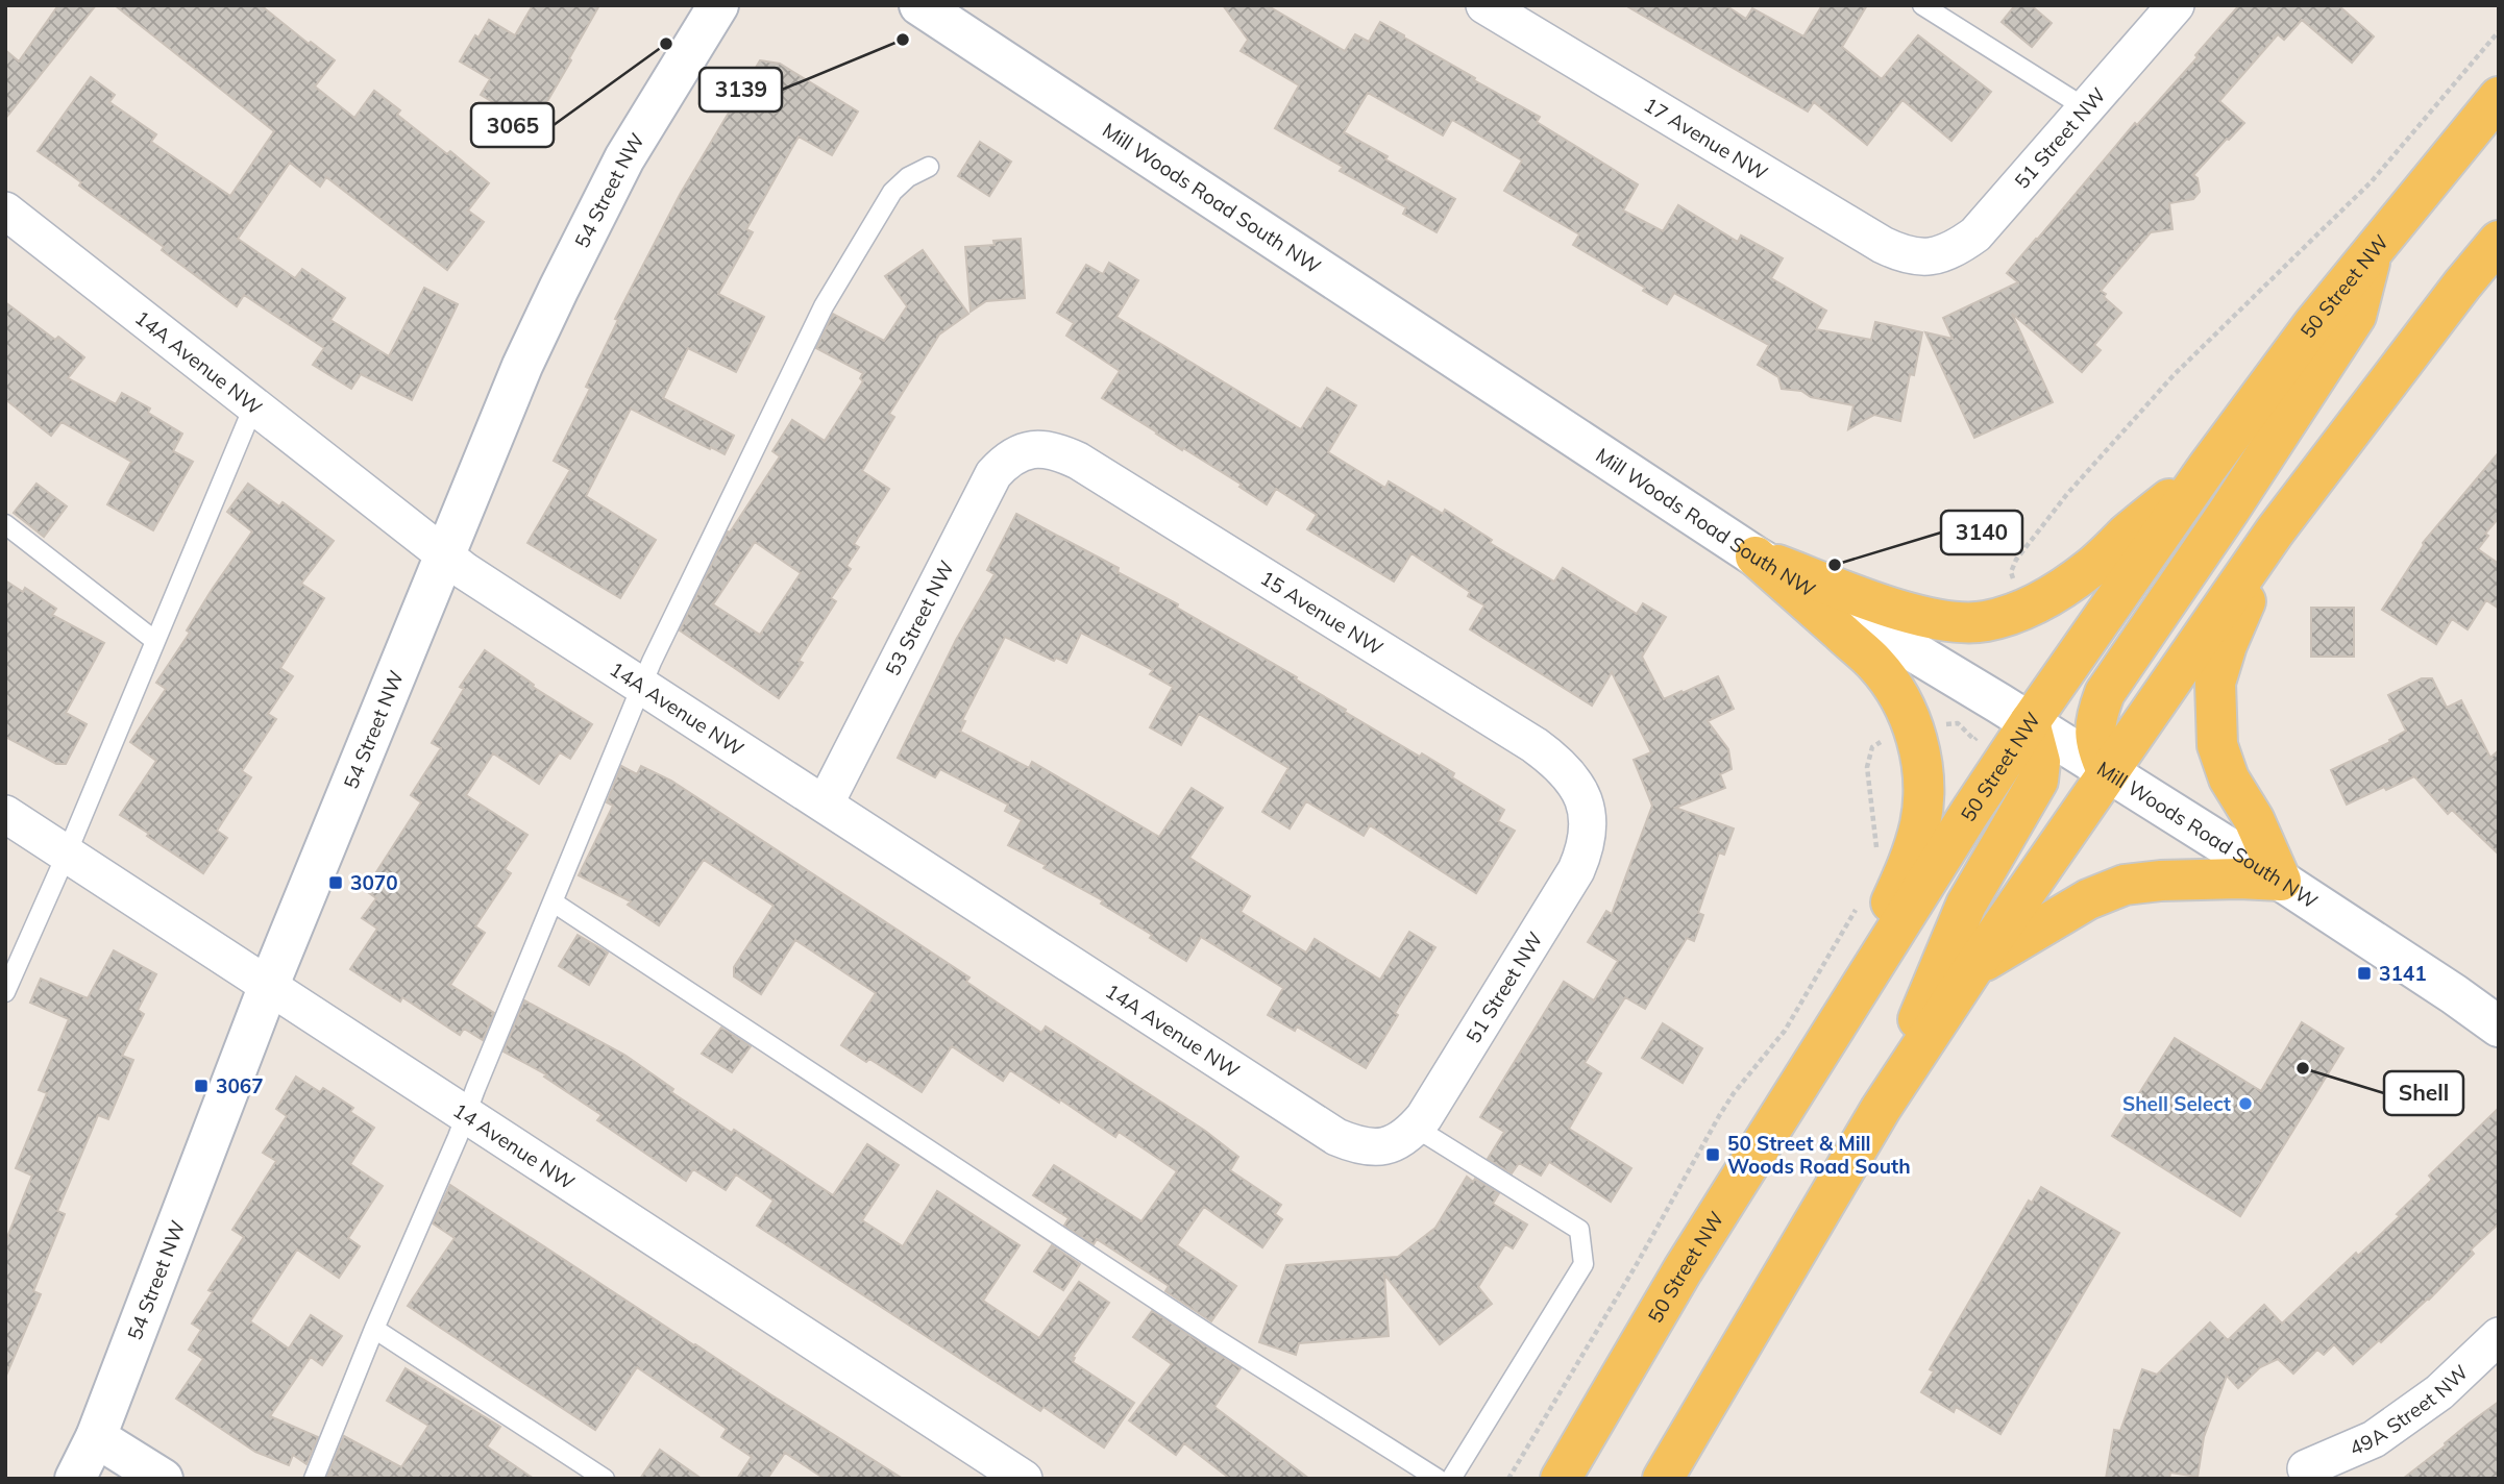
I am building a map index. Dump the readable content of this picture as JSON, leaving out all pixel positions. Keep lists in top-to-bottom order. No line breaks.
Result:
{"streets":{"main road":["50 Street NW"],"street":["17 Avenue NW","51 Street NW","54 Street NW","Mill Woods Road South NW","14A Avenue NW","15 Avenue NW","53 Street NW","14 Avenue NW","49A Street NW"]},"crossings":[["17 Avenue NW","51 Street NW"],["51 Street NW","14A Avenue NW"],["51 Street NW","15 Avenue NW"],["54 Street NW","14A Avenue NW"],["54 Street NW","14 Avenue NW"],["Mill Woods Road South NW","50 Street NW"],["14A Avenue NW","53 Street NW"],["15 Avenue NW","53 Street NW"]],"places":{"other":["3139","3065","3140","Shell","Shell Select"],"transit":["3070","3141","3067","50 Street & Mill Woods Road South"]}}
